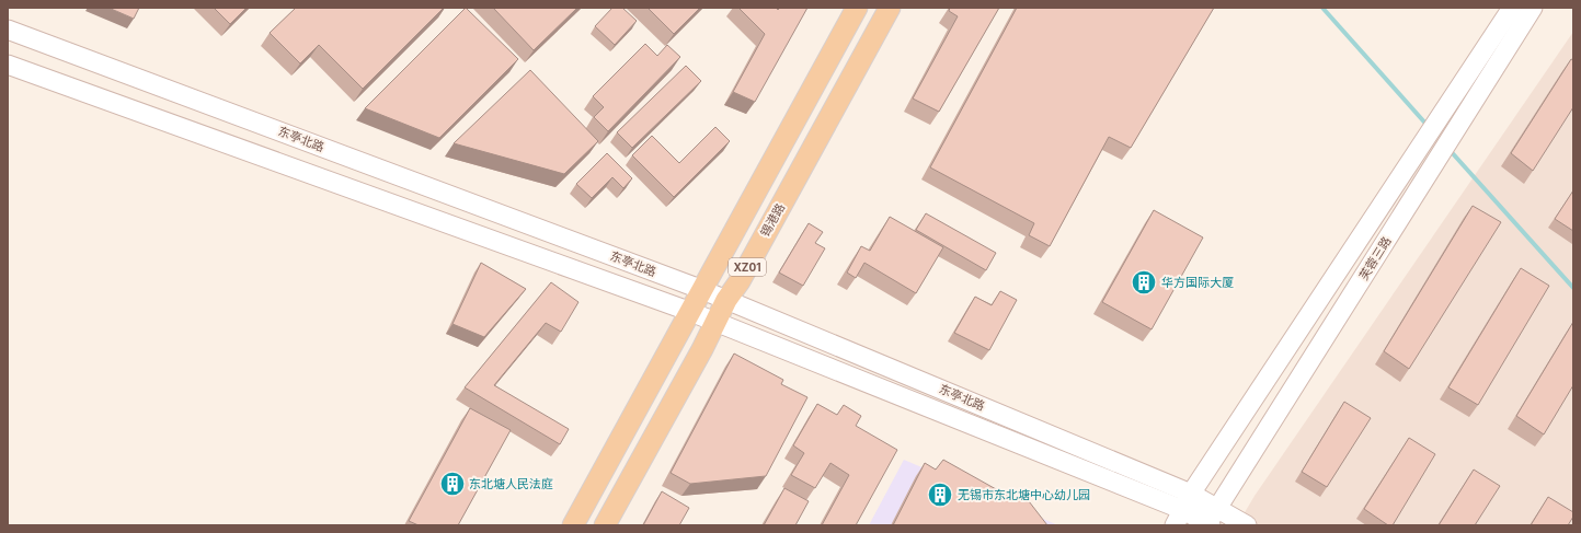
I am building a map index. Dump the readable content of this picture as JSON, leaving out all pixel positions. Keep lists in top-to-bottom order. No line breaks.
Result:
{"streets":{"main road":["东亭北路","锡港路","芙蓉三路","XZ01"]},"crossings":[["东亭北路","锡港路"],["东亭北路","芙蓉三路"],["东亭北路","XZ01"]],"places":{"building":["华方国际大厦","东北塘人民法庭","无锡市东北塘中心幼儿园"]}}
